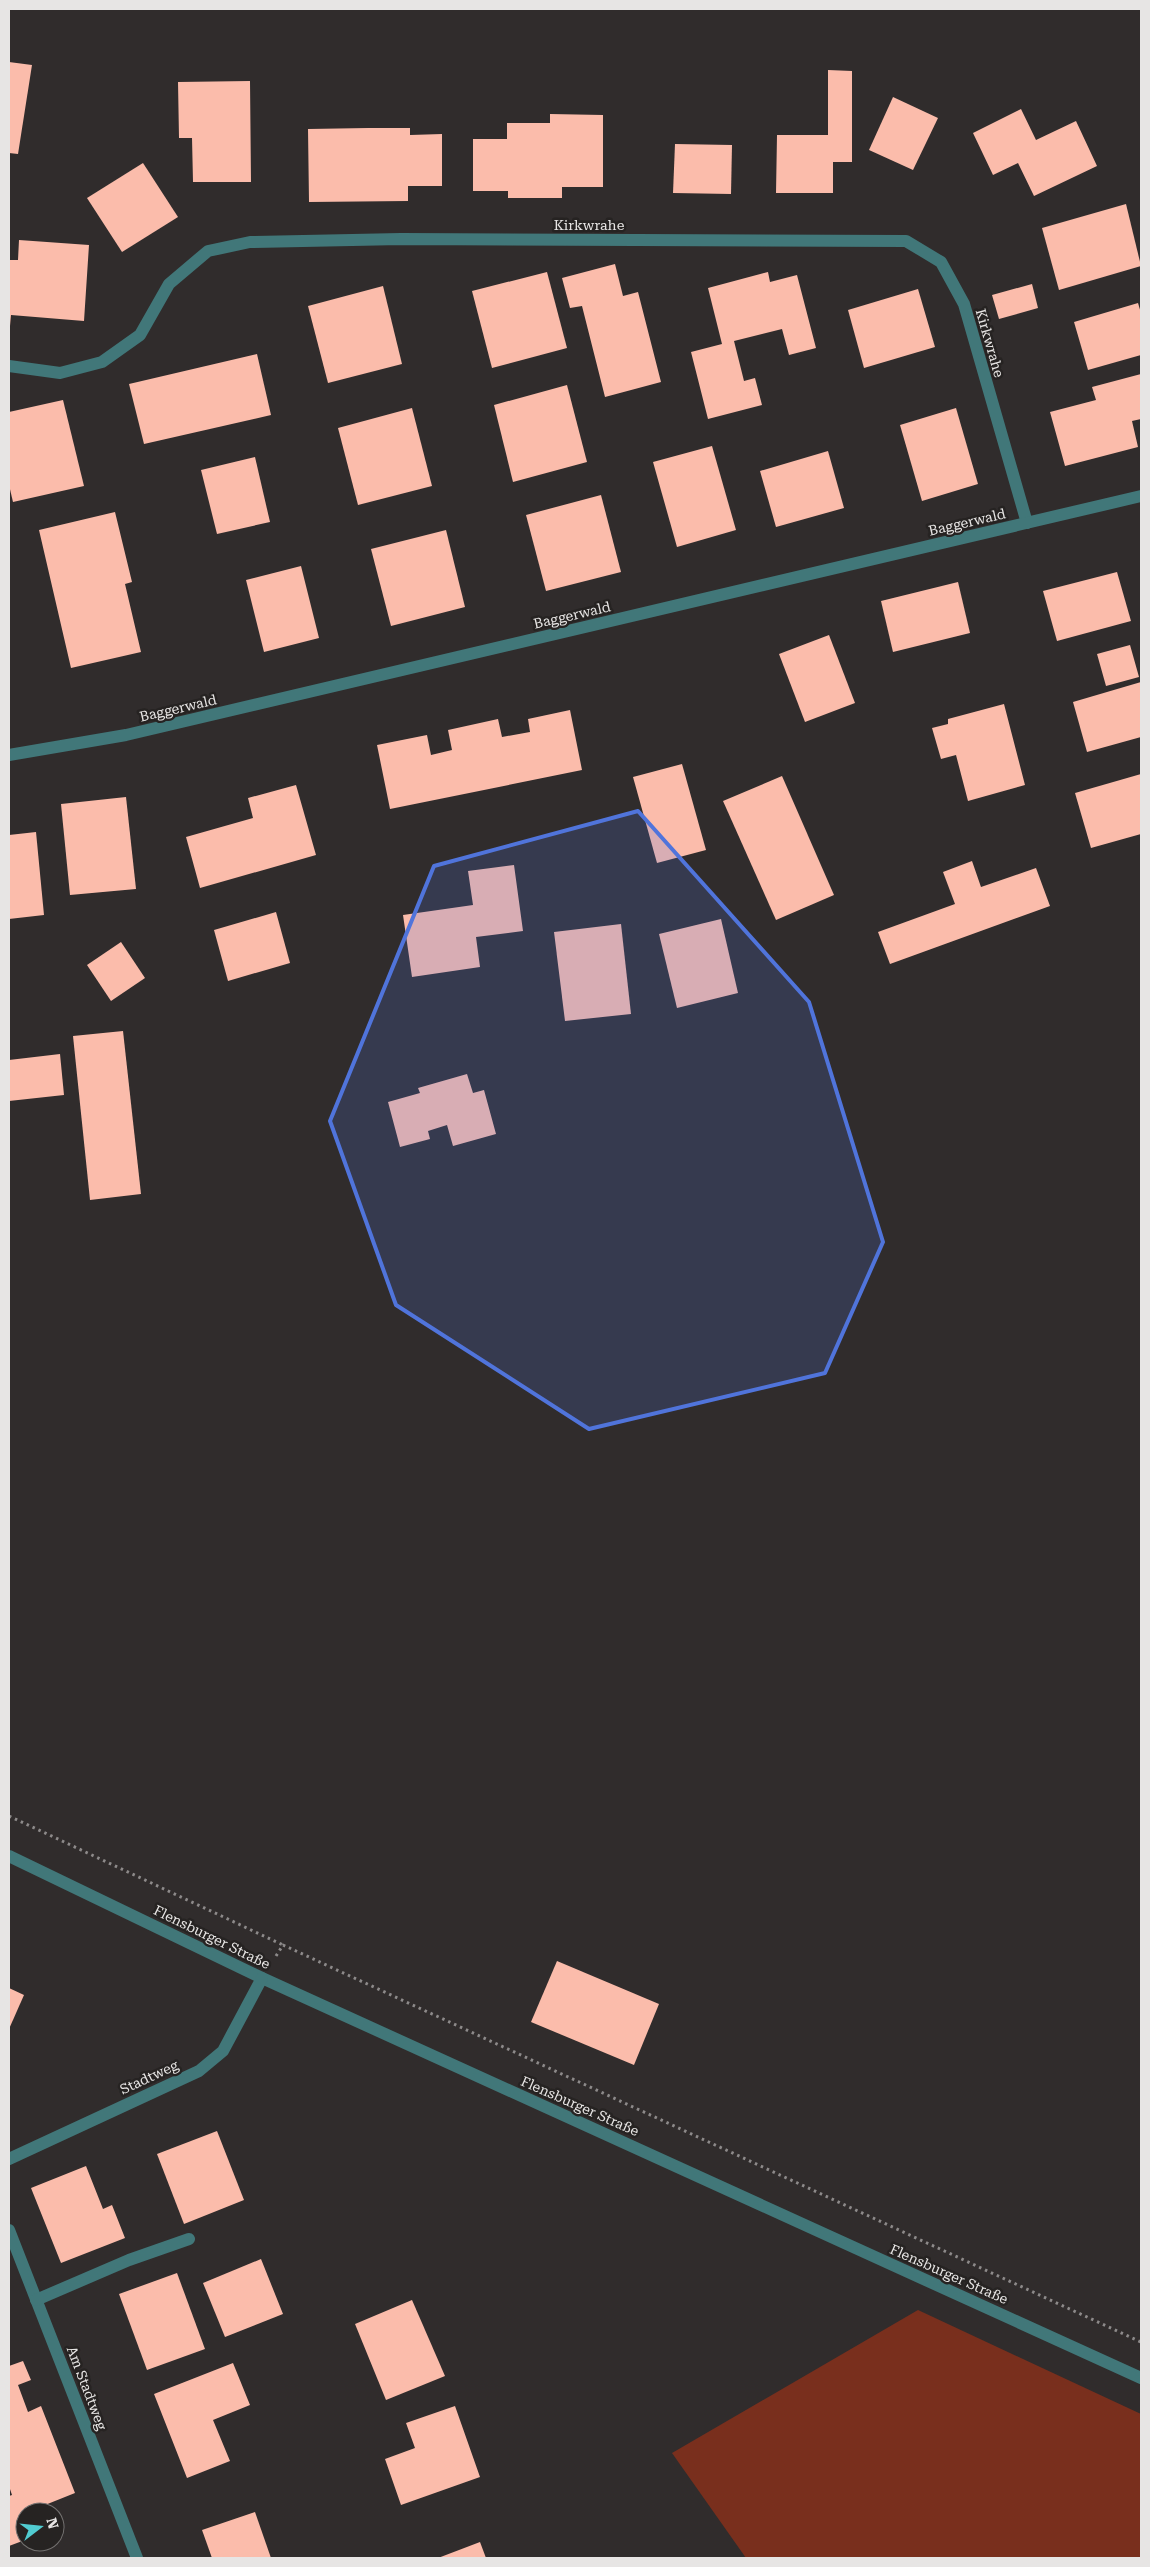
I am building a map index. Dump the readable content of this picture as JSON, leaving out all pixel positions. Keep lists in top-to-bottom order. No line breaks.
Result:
{"streets":{"street":["Kirkwrahe","Baggerwald","Flensburger Straße","Stadtweg","Am Stadtweg"]},"crossings":[["Kirkwrahe","Baggerwald"],["Flensburger Straße","Stadtweg"]],"north":"right"}
